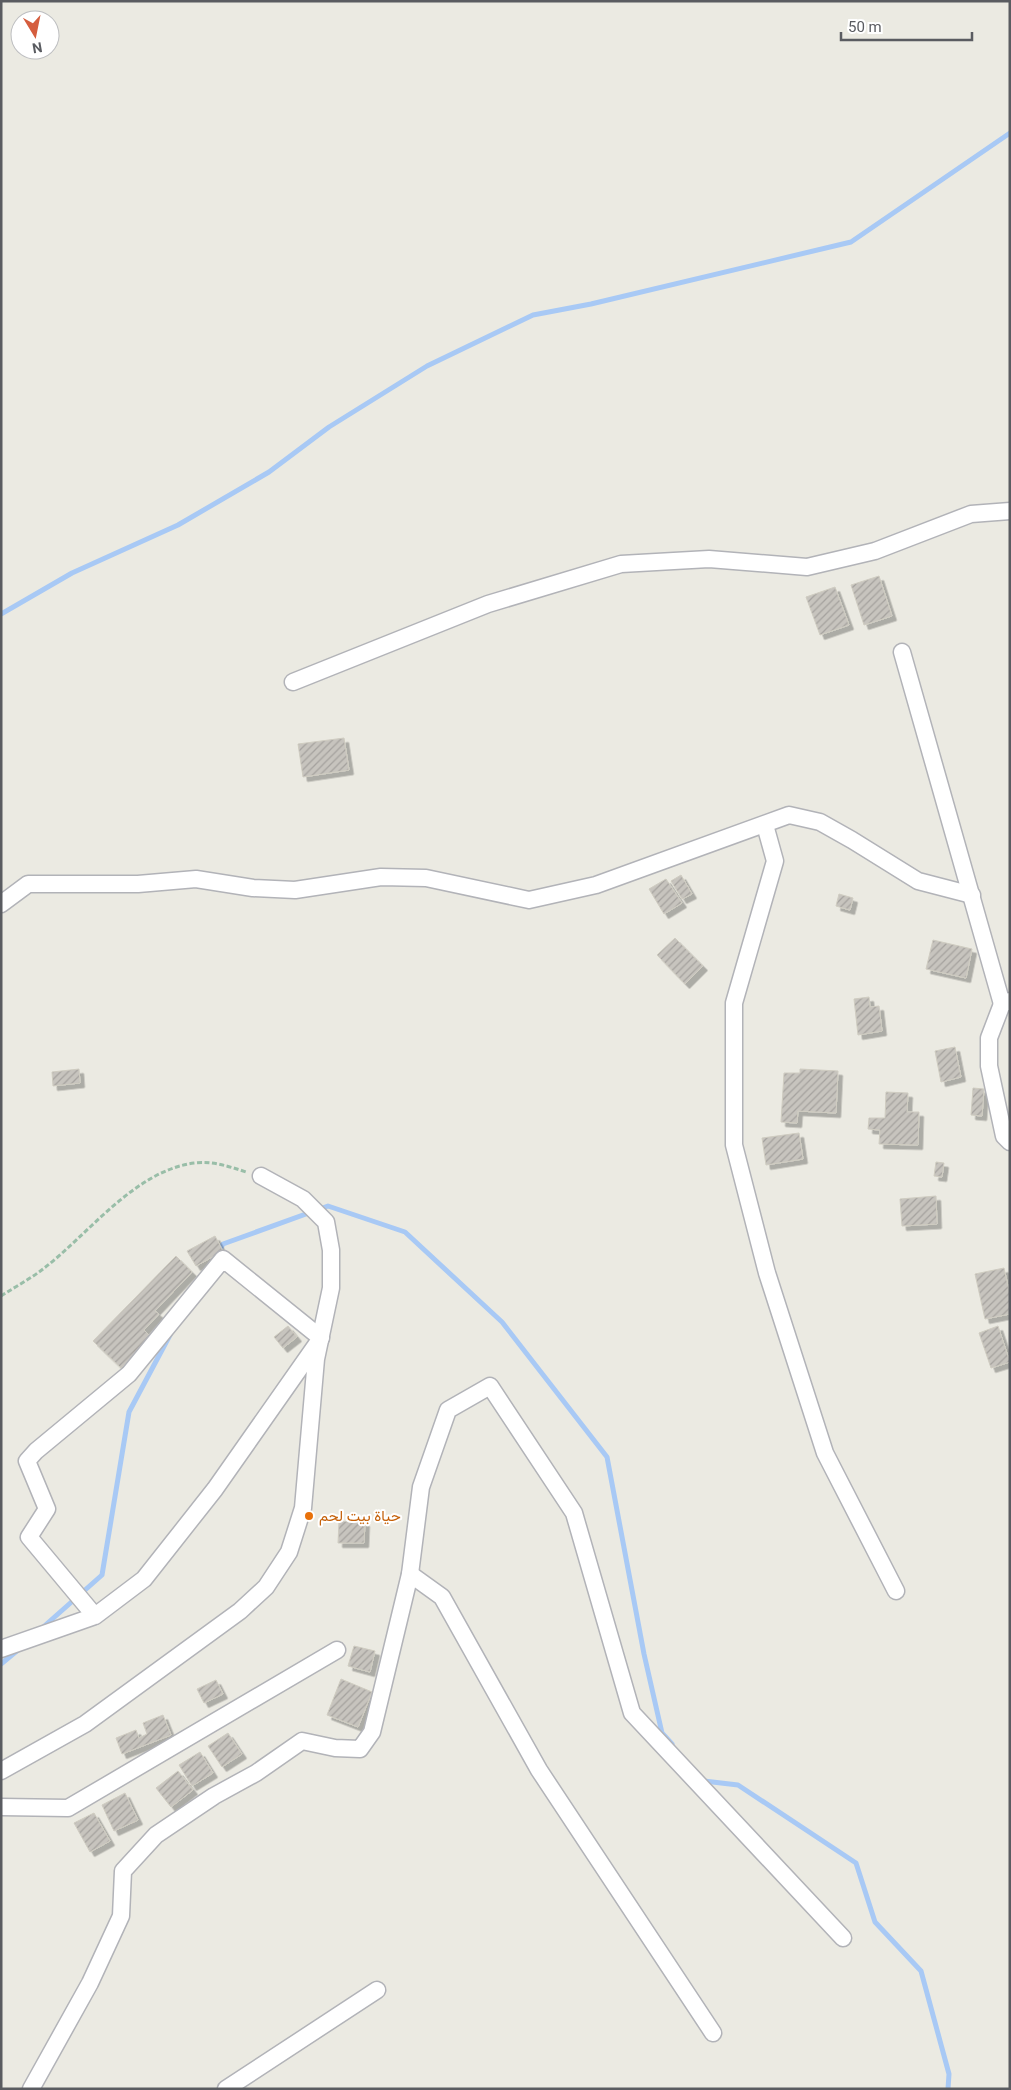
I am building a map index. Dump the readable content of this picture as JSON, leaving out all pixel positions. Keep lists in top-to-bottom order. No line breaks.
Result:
{"places":["حياة بيت لحم"],"scale_bar":"50 m","north":"bottom"}
